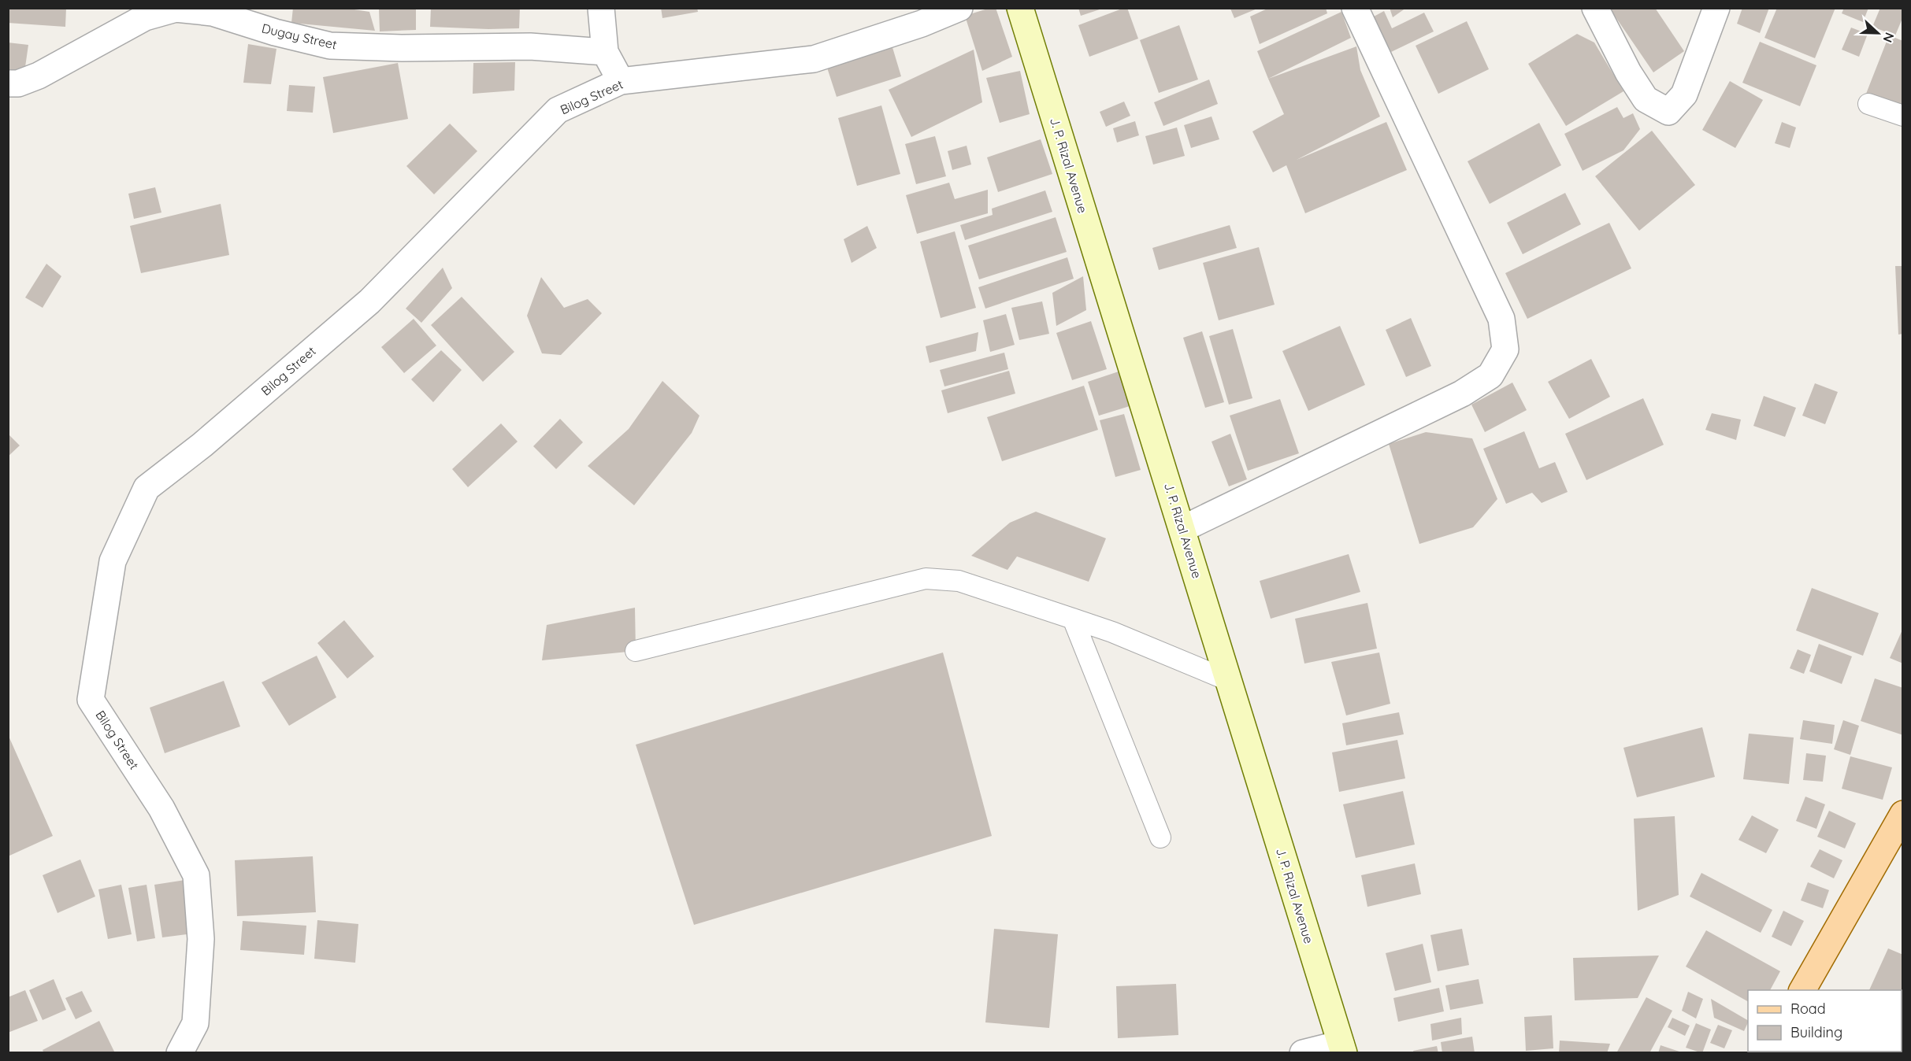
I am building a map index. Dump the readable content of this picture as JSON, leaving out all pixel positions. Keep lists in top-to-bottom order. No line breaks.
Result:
{"streets":{"main road":["J. P. Rizal Avenue"],"street":["Dugay Street","Bilog Street"]},"legend":["Road","Building"],"north":"right"}
